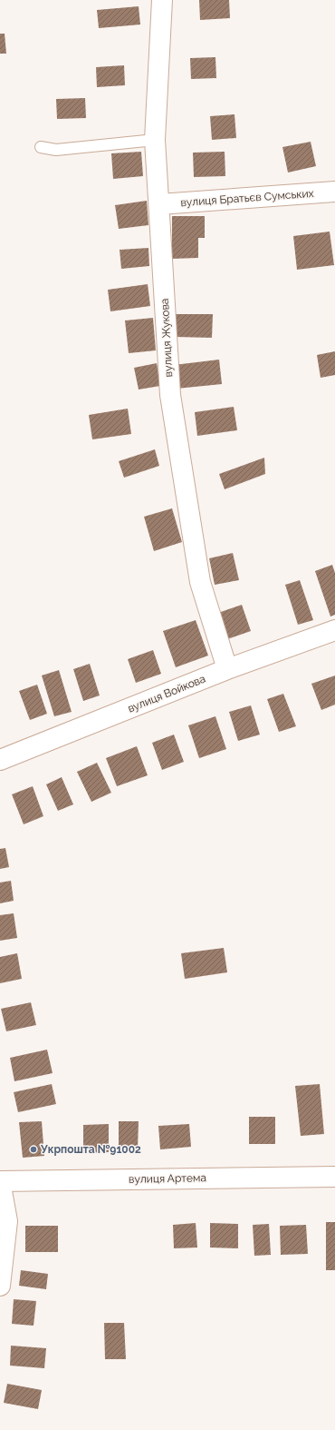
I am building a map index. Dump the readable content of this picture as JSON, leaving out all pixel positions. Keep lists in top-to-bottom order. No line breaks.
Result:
{"streets":{"street":["вулиця Братьєв Сумських","вулиця Жукова","вулиця Войкова","вулиця Артема"]},"crossings":[["вулиця Братьєв Сумських","вулиця Жукова"],["вулиця Жукова","вулиця Войкова"]],"places":["Укрпошта №91002"]}
